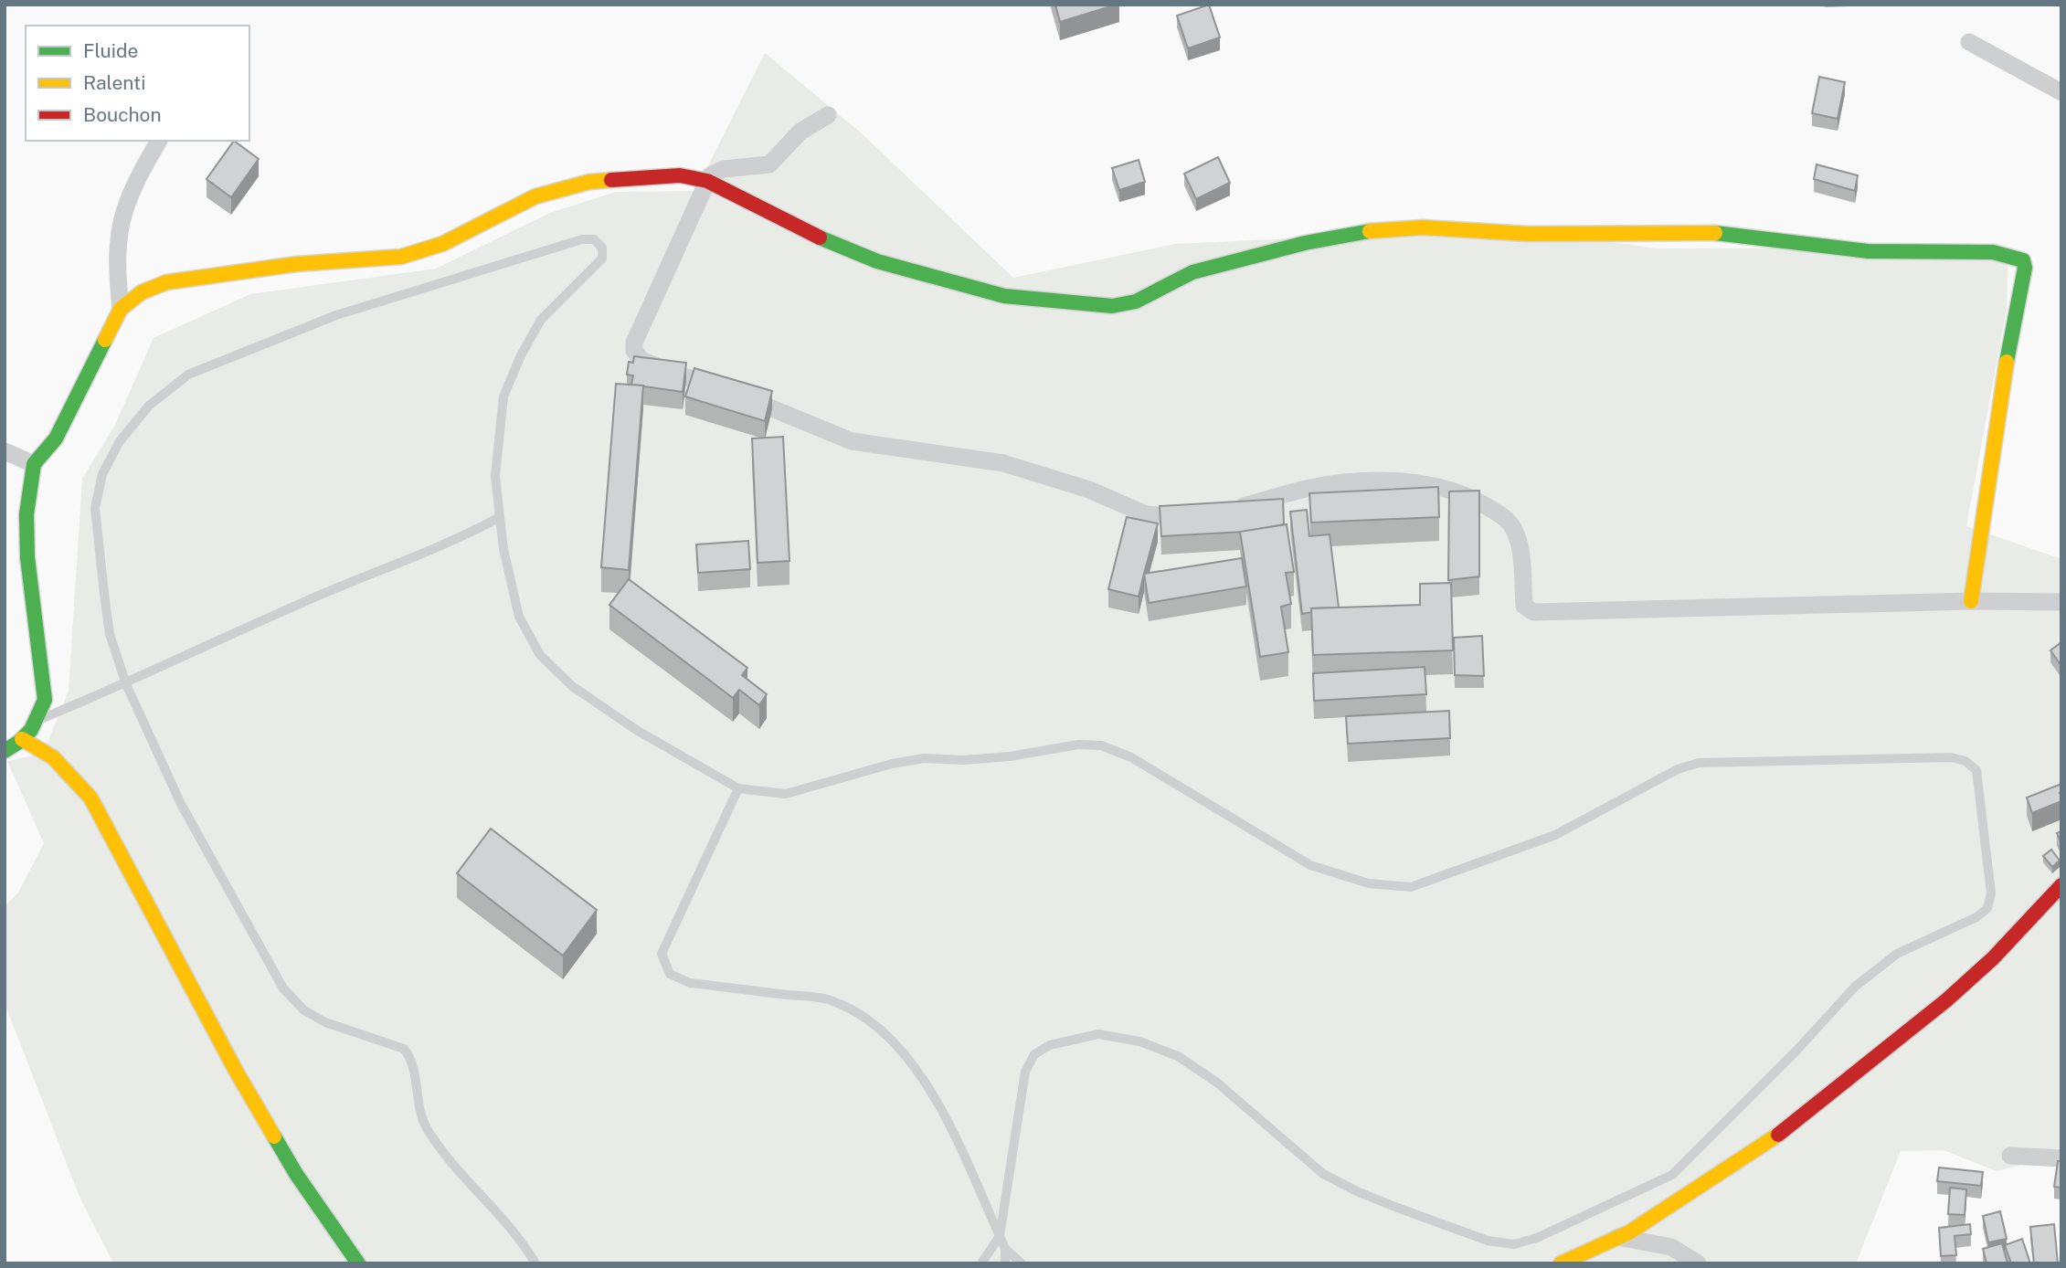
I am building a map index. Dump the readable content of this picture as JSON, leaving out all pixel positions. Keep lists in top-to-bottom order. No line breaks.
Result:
{"legend":["Fluide","Ralenti","Bouchon"]}
